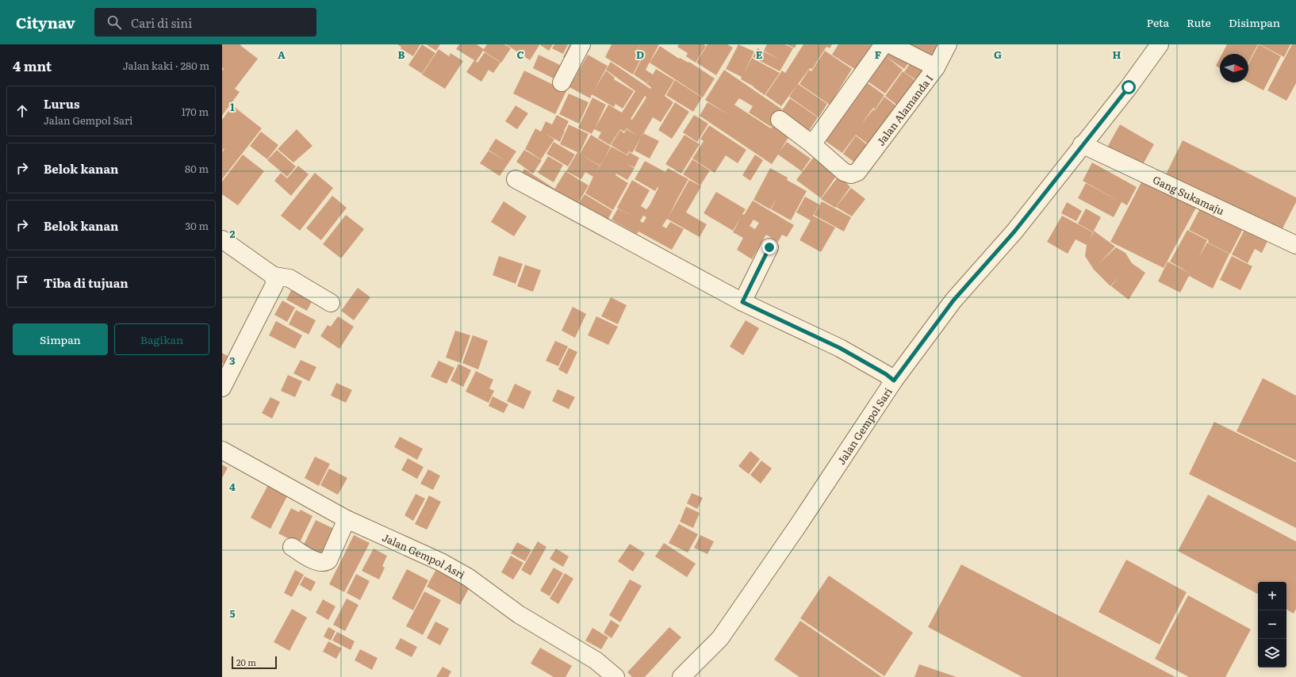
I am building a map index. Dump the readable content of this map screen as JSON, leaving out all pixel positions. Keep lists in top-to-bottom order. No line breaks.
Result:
{"streets":{"street":["Jalan Alamanda I","Gang Sukamaju","Jalan Gempol Sari","Jalan Gempol Asri"]},"crossings":[["Gang Sukamaju","Jalan Gempol Sari"]],"scale_bar":"20 m","north":"right","page":{"header":"Citynav","search":"Cari di sini","nav":["Peta","Rute","Disimpan"],"heading":["4 mnt","Jalan kaki · 280 m"],"list":[["Lurus","Jalan Gempol Sari","170 m"],["Belok kanan","80 m"],["Belok kanan","30 m"],"Tiba di tujuan"],"buttons":["Simpan","Bagikan"],"map_buttons":["+","−"],"scale":"20 m"},"grid":{"columns":["A","B","C","D","E","F","G","H"],"rows":["1","2","3","4","5"]}}
